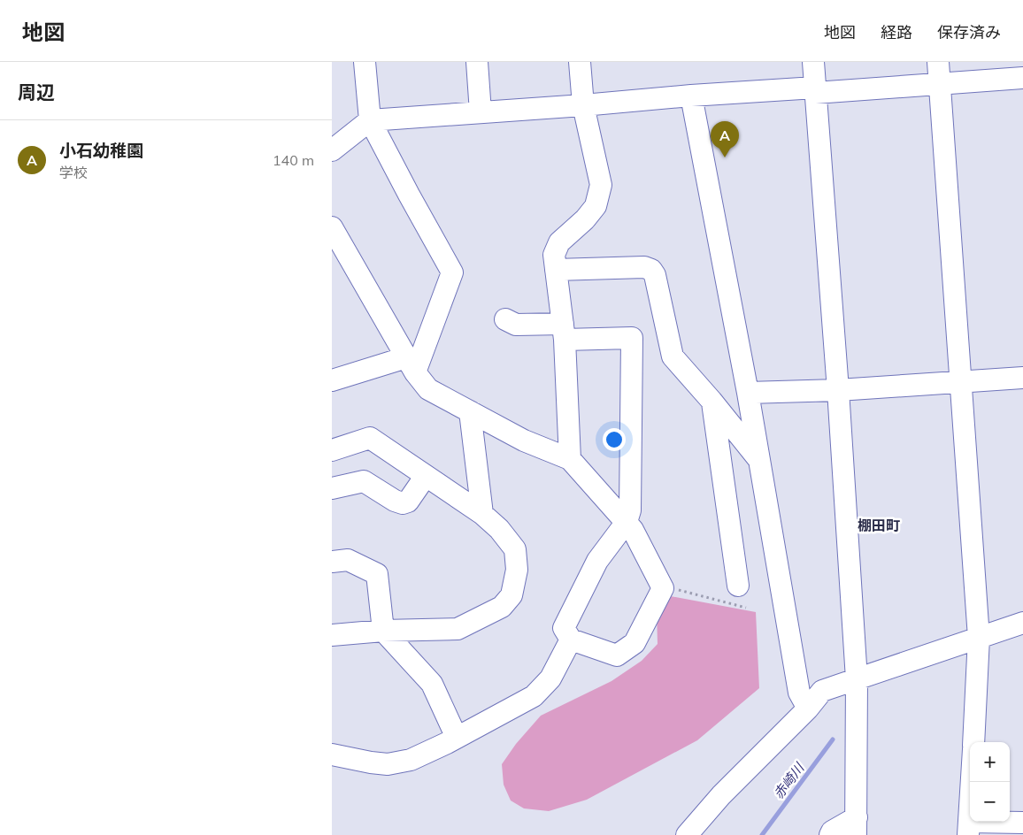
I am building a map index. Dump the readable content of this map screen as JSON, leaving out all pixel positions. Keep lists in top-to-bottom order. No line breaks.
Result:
{"districts":["棚田町"],"water":["赤崎川"],"page":{"header":"地図","nav":["地図","経路","保存済み"],"heading":"周辺","list":[{"mark":"A","name":"小石幼稚園","note":"学校","value":"140 m"}],"pins":"A","map_buttons":["+","−"]}}
